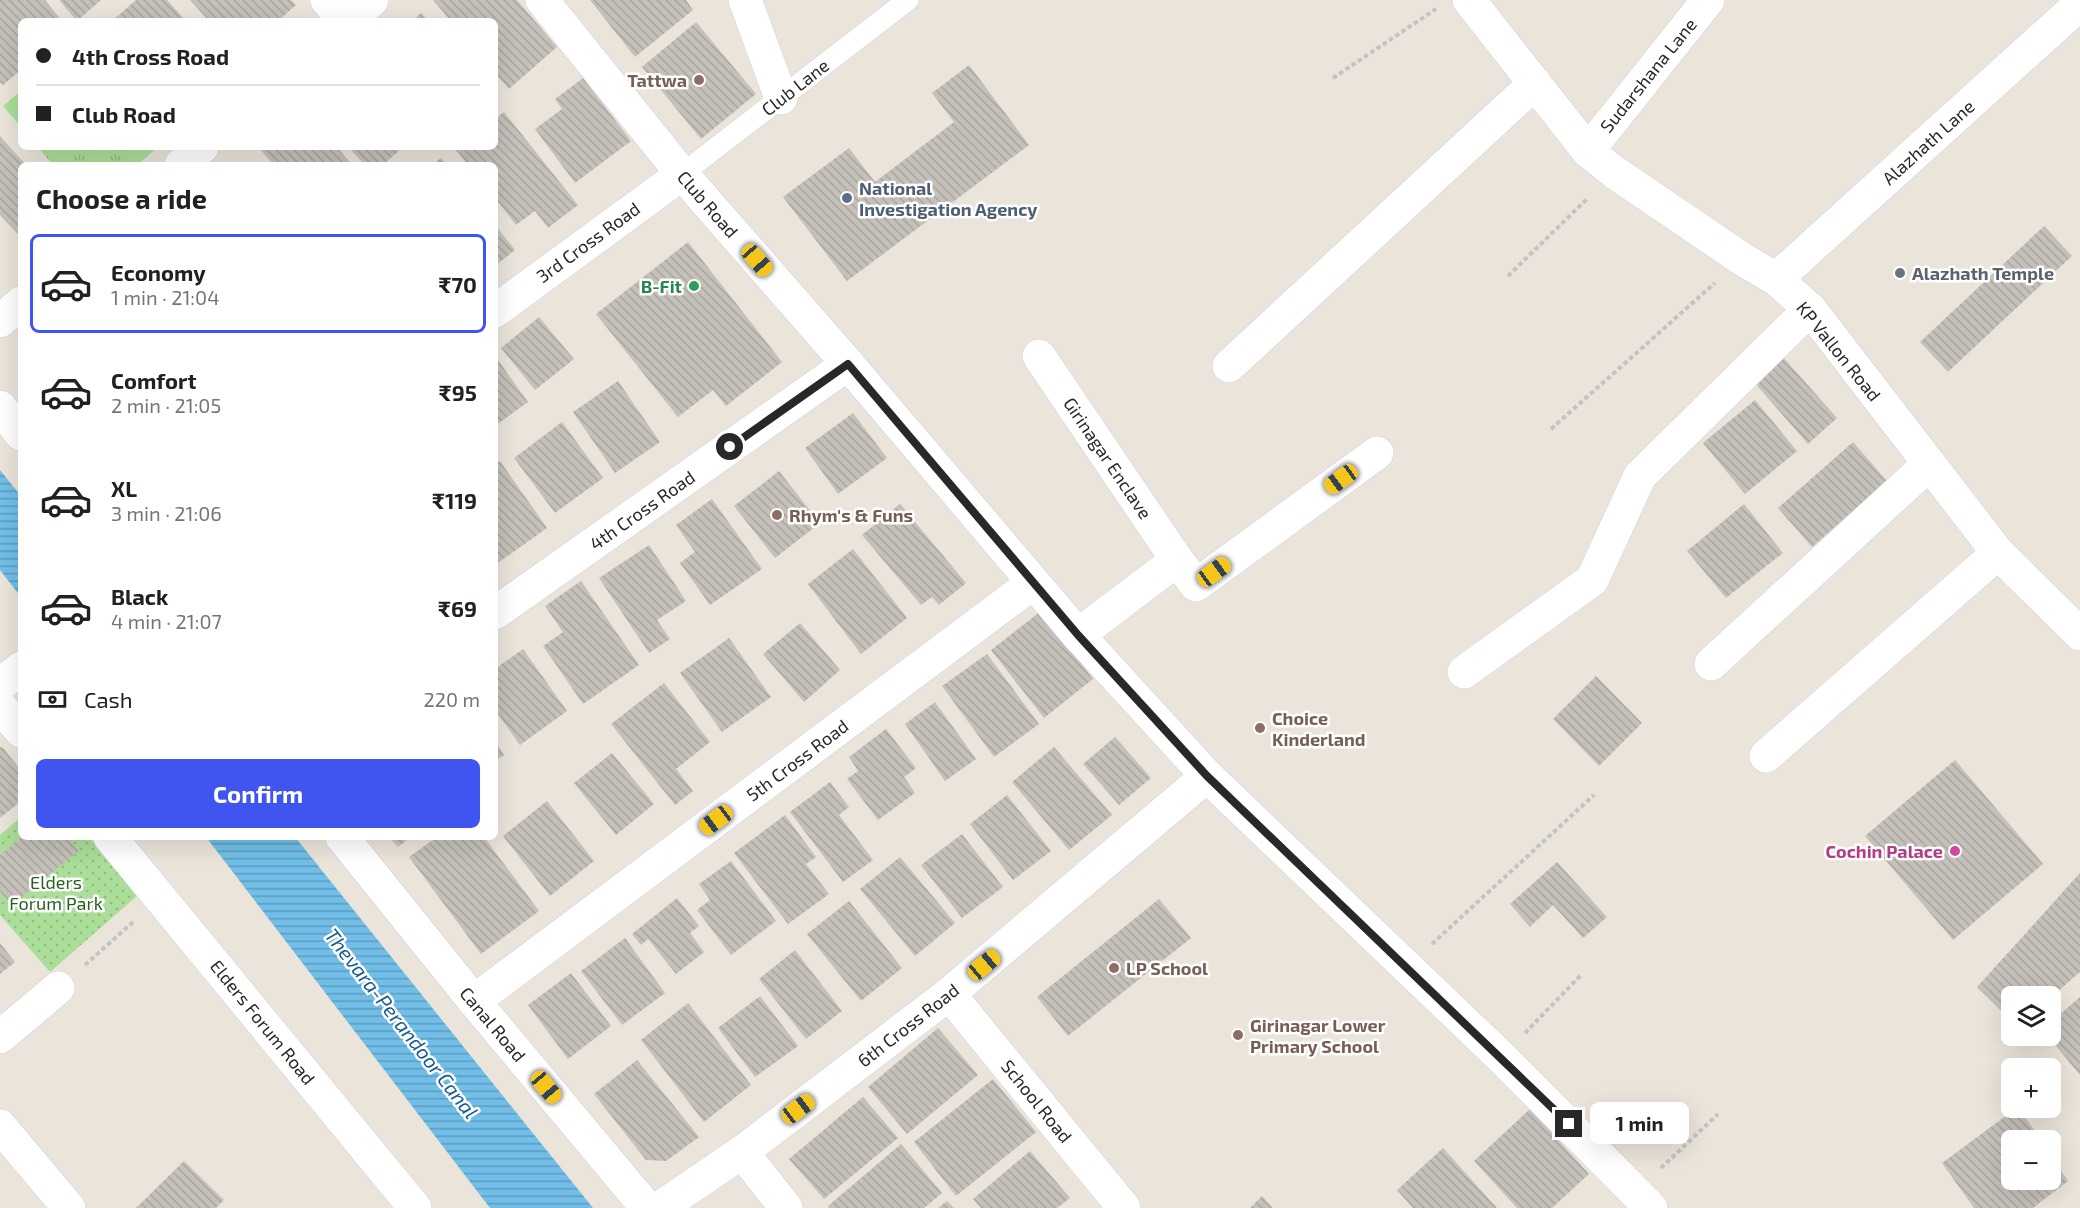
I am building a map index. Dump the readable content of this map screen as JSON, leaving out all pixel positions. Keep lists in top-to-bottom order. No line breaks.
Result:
{"streets":{"street":["Sudarshana Lane","Alazhath Lane","Club Road","3rd Cross Road","KP Vallon Road","Girinagar Enclave","4th Cross Road","5th Cross Road","Elders Forum Road","Canal Road","6th Cross Road","School Road"],"lane":["Club Lane"]},"crossings":[["Sudarshana Lane","KP Vallon Road"],["Club Lane","Club Road"],["Club Lane","3rd Cross Road"],["Alazhath Lane","KP Vallon Road"],["Club Road","3rd Cross Road"],["Club Road","4th Cross Road"],["Club Road","5th Cross Road"],["Club Road","6th Cross Road"],["5th Cross Road","Canal Road"],["6th Cross Road","School Road"]],"water":["Thevara-Perandoor Canal"],"parks":["Elders Forum Park"],"places":["Tattwa","National Investigation Agency","Alazhath Temple","B-Fit","Rhym's & Funs","Choice Kinderland","Cochin Palace","LP School","Girinagar Lower Primary School"],"page":{"banner":["4th Cross Road","Club Road"],"heading":"Choose a ride","list":[{"name":"Economy","note":"1 min · 21:04","value":"₹70"},{"name":"Comfort","note":"2 min · 21:05","value":"₹95"},{"name":"XL","note":"3 min · 21:06","value":"₹119"},{"name":"Black","note":"4 min · 21:07","value":"₹69"}],"pay":["Cash","220 m"],"buttons":"Confirm","map_buttons":["+","−"],"bubble":"1 min"}}
